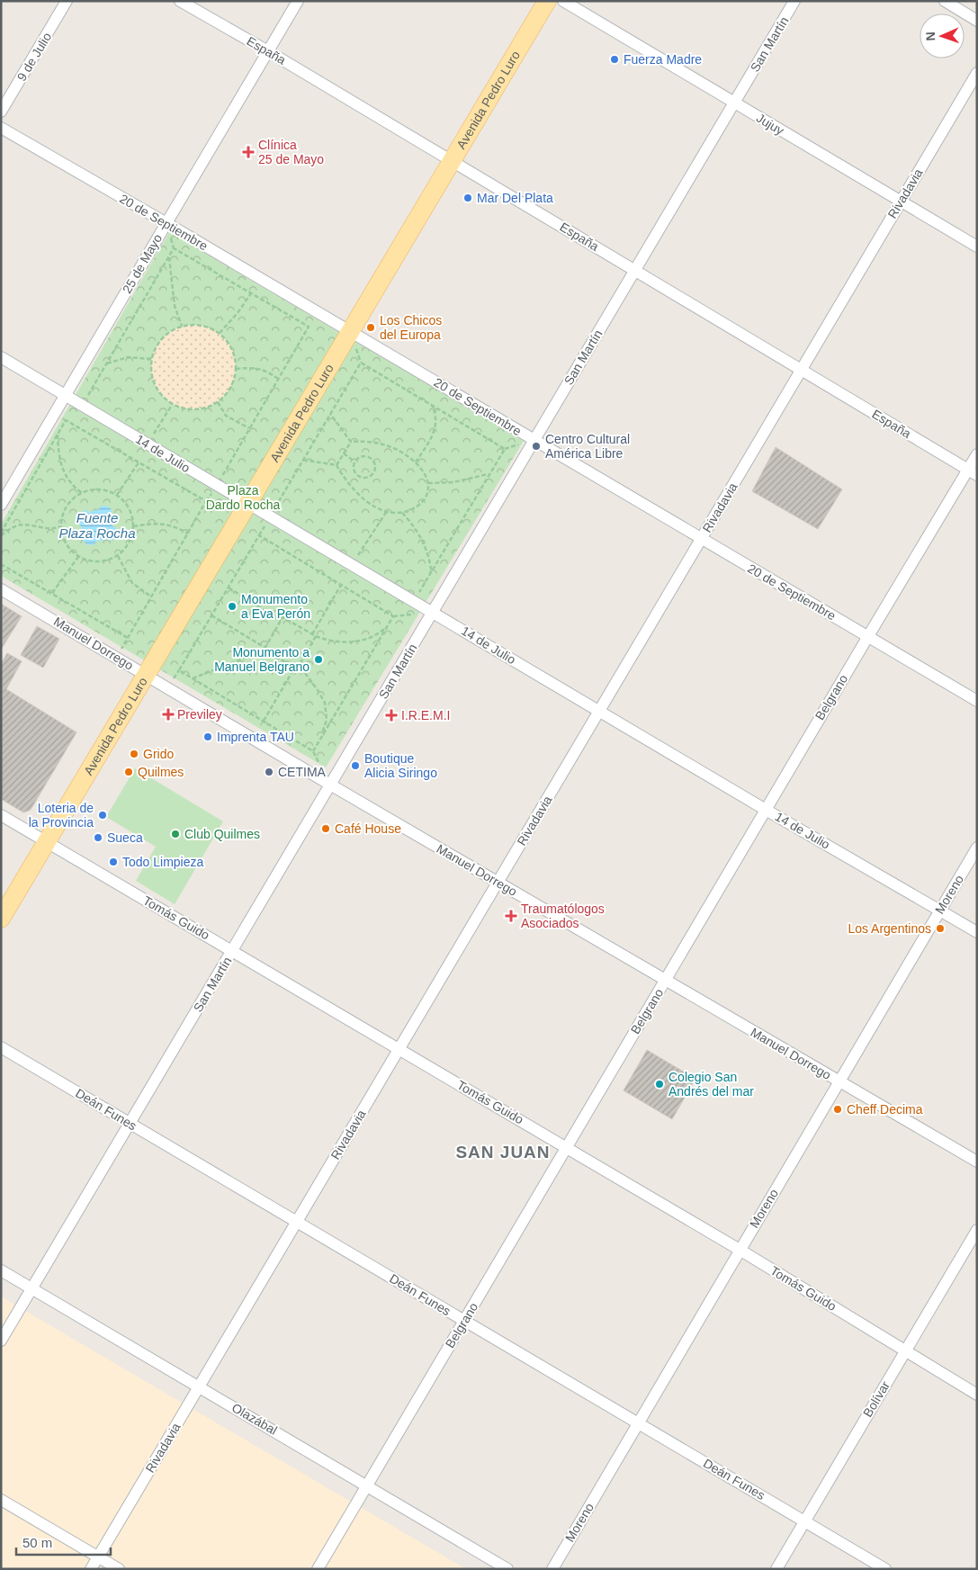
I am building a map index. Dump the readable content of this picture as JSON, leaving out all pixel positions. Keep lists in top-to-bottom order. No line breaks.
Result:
{"streets":{"main road":["Avenida Pedro Luro"],"street":["San Martín","España","9 de Julio","Jujuy","Rivadavia","20 de Septiembre","25 de Mayo","14 de Julio","Manuel Dorrego","Belgrano","Moreno","Tomás Guido","Deán Funes","Bolívar","Olazábal"]},"crossings":[["San Martín","España"],["San Martín","Jujuy"],["San Martín","20 de Septiembre"],["San Martín","14 de Julio"],["San Martín","Manuel Dorrego"],["San Martín","Tomás Guido"],["San Martín","Deán Funes"],["San Martín","Olazábal"],["España","Avenida Pedro Luro"],["España","Rivadavia"],["España","25 de Mayo"],["España","Belgrano"],["Avenida Pedro Luro","20 de Septiembre"],["Avenida Pedro Luro","14 de Julio"],["Avenida Pedro Luro","Manuel Dorrego"],["Avenida Pedro Luro","Tomás Guido"],["Jujuy","Rivadavia"],["Rivadavia","20 de Septiembre"],["Rivadavia","14 de Julio"],["Rivadavia","Manuel Dorrego"],["Rivadavia","Tomás Guido"],["Rivadavia","Deán Funes"],["Rivadavia","Olazábal"],["20 de Septiembre","25 de Mayo"],["20 de Septiembre","Belgrano"],["25 de Mayo","14 de Julio"],["14 de Julio","Belgrano"],["14 de Julio","Moreno"],["Manuel Dorrego","Belgrano"],["Manuel Dorrego","Moreno"],["Belgrano","Tomás Guido"],["Belgrano","Deán Funes"],["Belgrano","Olazábal"],["Moreno","Tomás Guido"],["Moreno","Deán Funes"],["Tomás Guido","Bolívar"],["Deán Funes","Bolívar"]],"districts":["SAN JUAN"],"water":["Fuente Plaza Rocha"],"parks":["Plaza Dardo Rocha"],"places":{"other":["Fuerza Madre","Mar Del Plata","Los Chicos del Europa","Centro Cultural América Libre","Monumento a Eva Perón","Monumento a Manuel Belgrano","Imprenta TAU","Grido","Boutique Alicia Siringo","Quilmes","CETIMA","Loteria de la Provincia","Café House","Club Quilmes","Sueca","Todo Limpieza","Los Argentinos","Colegio San Andrés del mar","Cheff Decima"],"health":["Clínica 25 de Mayo","Previley","I.R.E.M.I","Traumatólogos Asociados"]},"scale_bar":"50 m","north":"left"}
